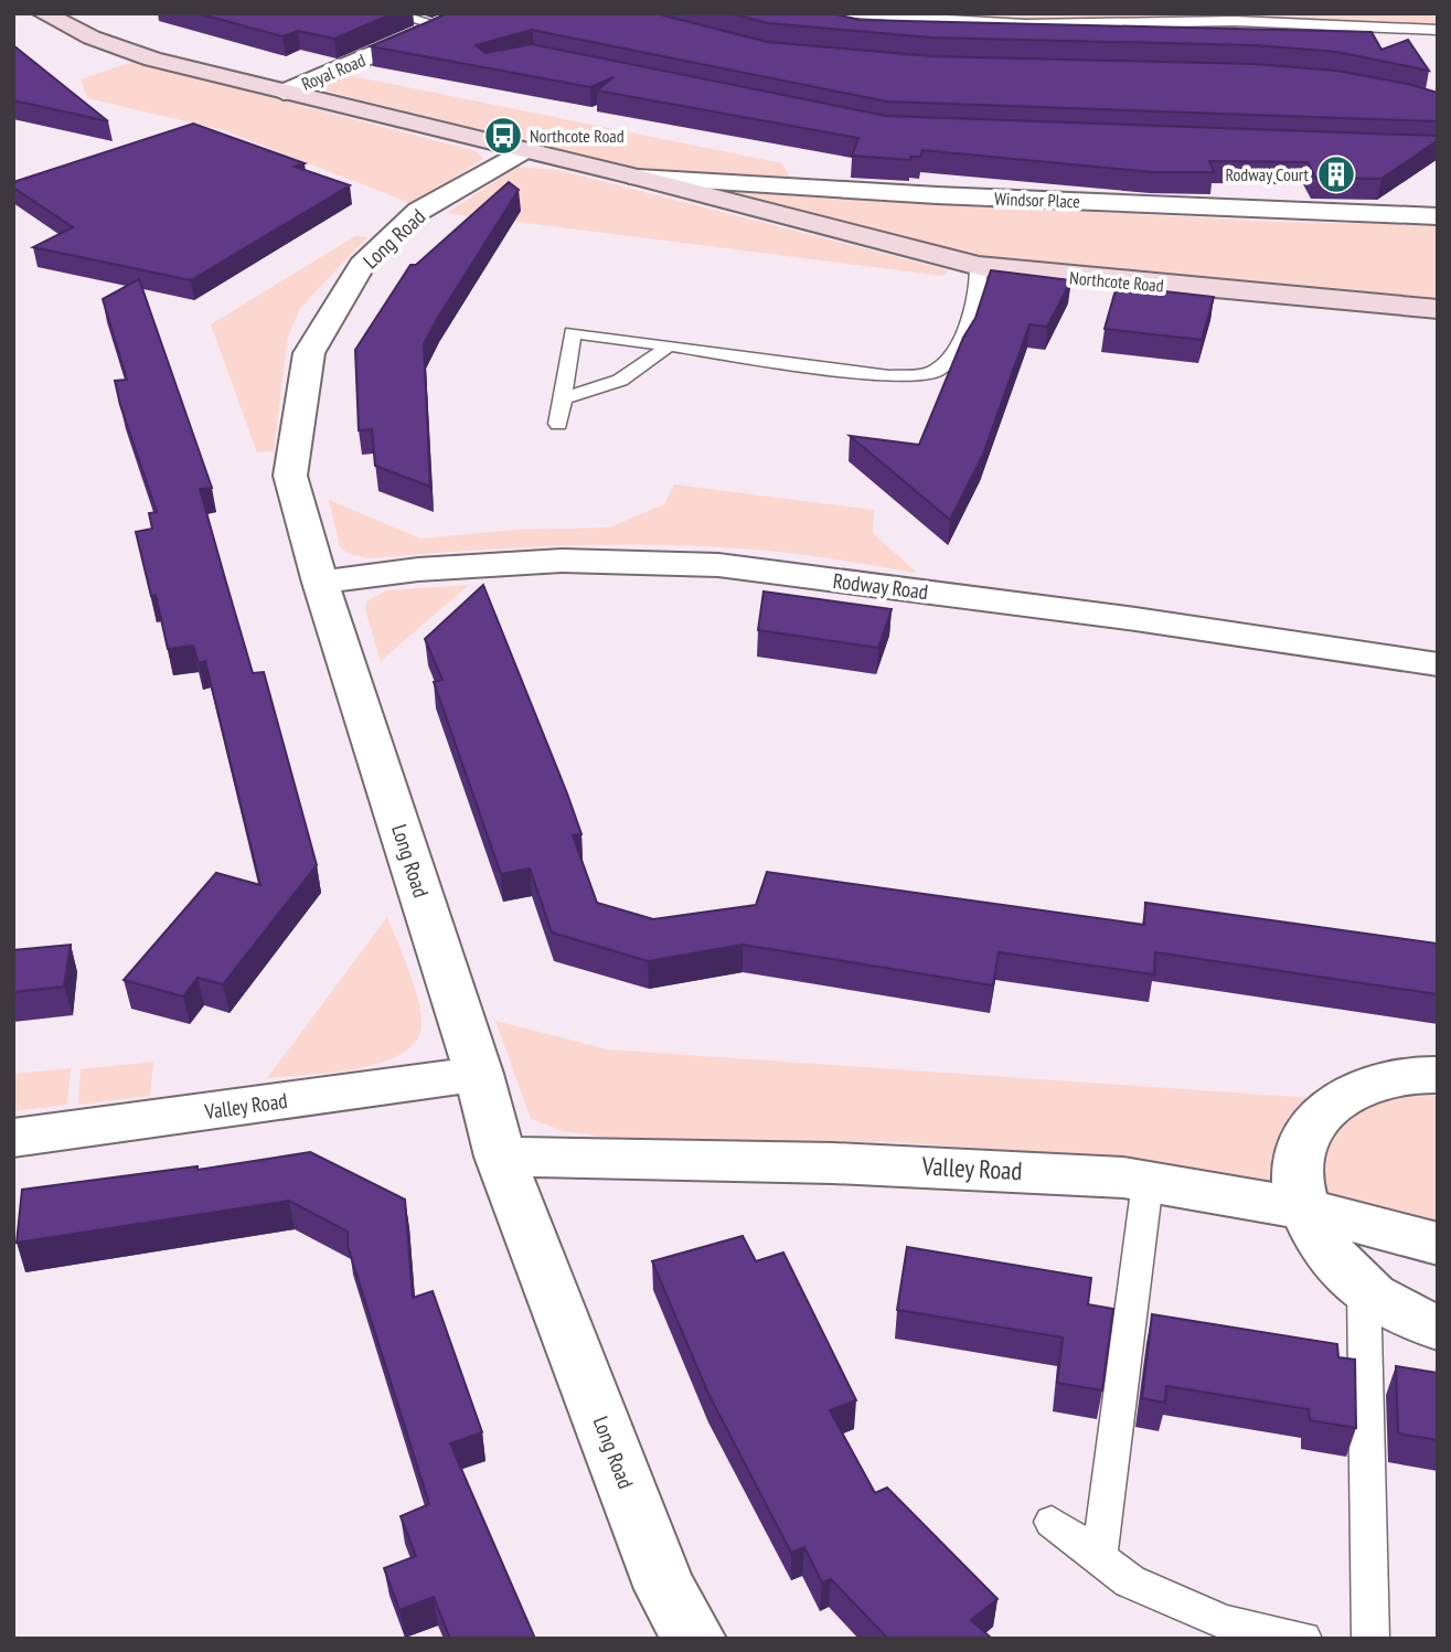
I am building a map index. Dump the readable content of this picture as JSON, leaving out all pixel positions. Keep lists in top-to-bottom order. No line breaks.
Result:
{"streets":{"street":["Royal Road","Windsor Place","Long Road","Northcote Road","Rodway Road","Valley Road"]},"crossings":[["Royal Road","Northcote Road"],["Windsor Place","Northcote Road"],["Long Road","Northcote Road"],["Long Road","Rodway Road"],["Long Road","Valley Road"]],"places":{"bus stop":["Northcote Road"],"building":["Rodway Court"]}}
